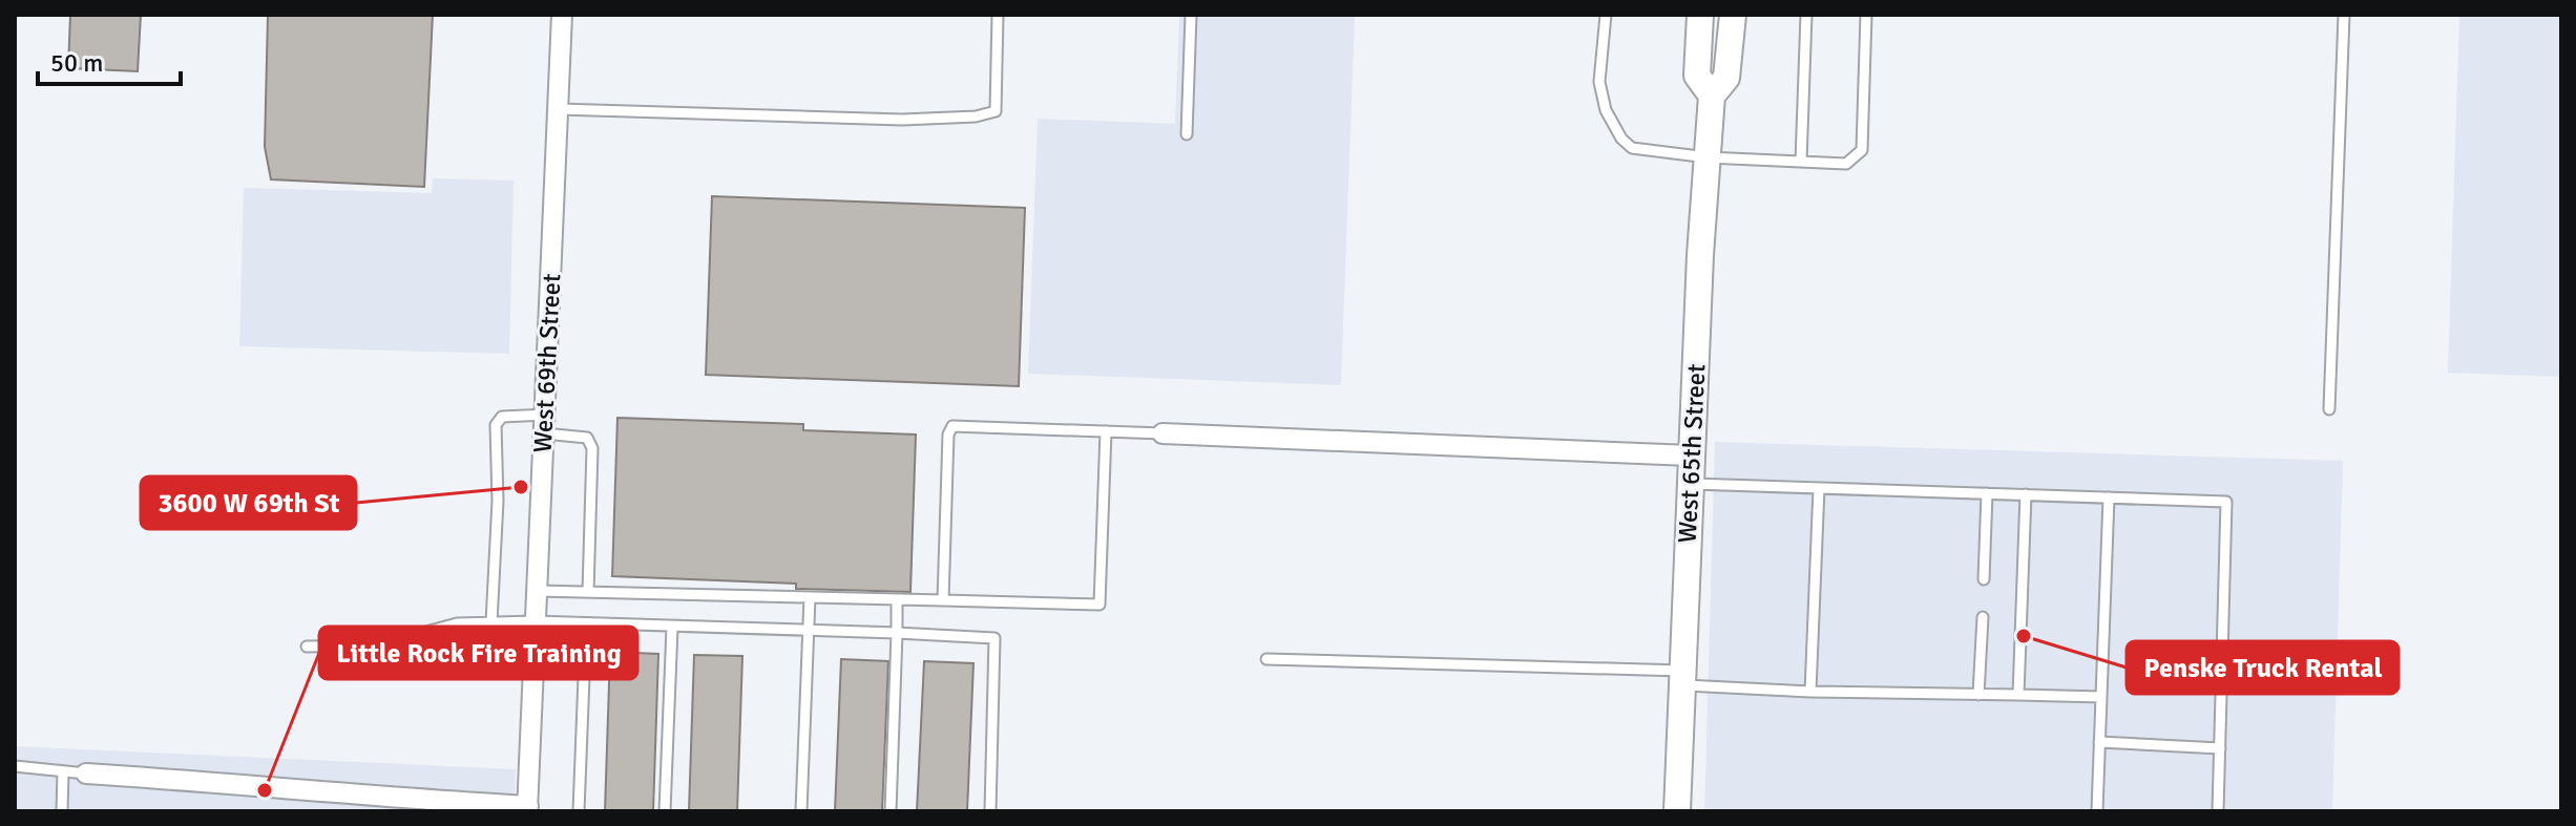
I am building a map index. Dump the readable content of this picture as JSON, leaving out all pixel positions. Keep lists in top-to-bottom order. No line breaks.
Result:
{"streets":{"main road":["West 65th Street"],"street":["West 69th Street"]},"places":["3600 W 69th St","Penske Truck Rental","Little Rock Fire Training"],"scale_bar":"50 m"}
